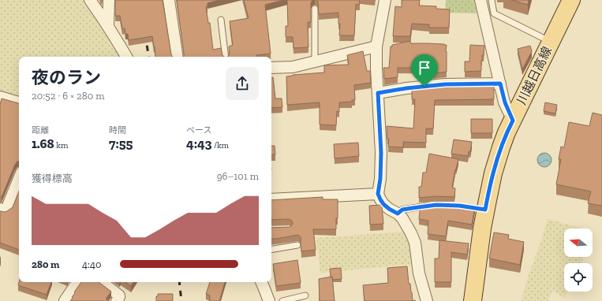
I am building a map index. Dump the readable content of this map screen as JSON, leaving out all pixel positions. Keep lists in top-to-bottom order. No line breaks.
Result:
{"streets":{"main road":["川越日高線"]},"north":"left","page":{"heading":["夜のラン","20:52 · 6 × 280 m"],"stats":[["距離","1.68 km"],["時間","7:55"],["ペース","4:43 /km"]],"chart":["獲得標高","96–101 m"],"list":[{"name":"280 m","note":"4:40"}]}}
